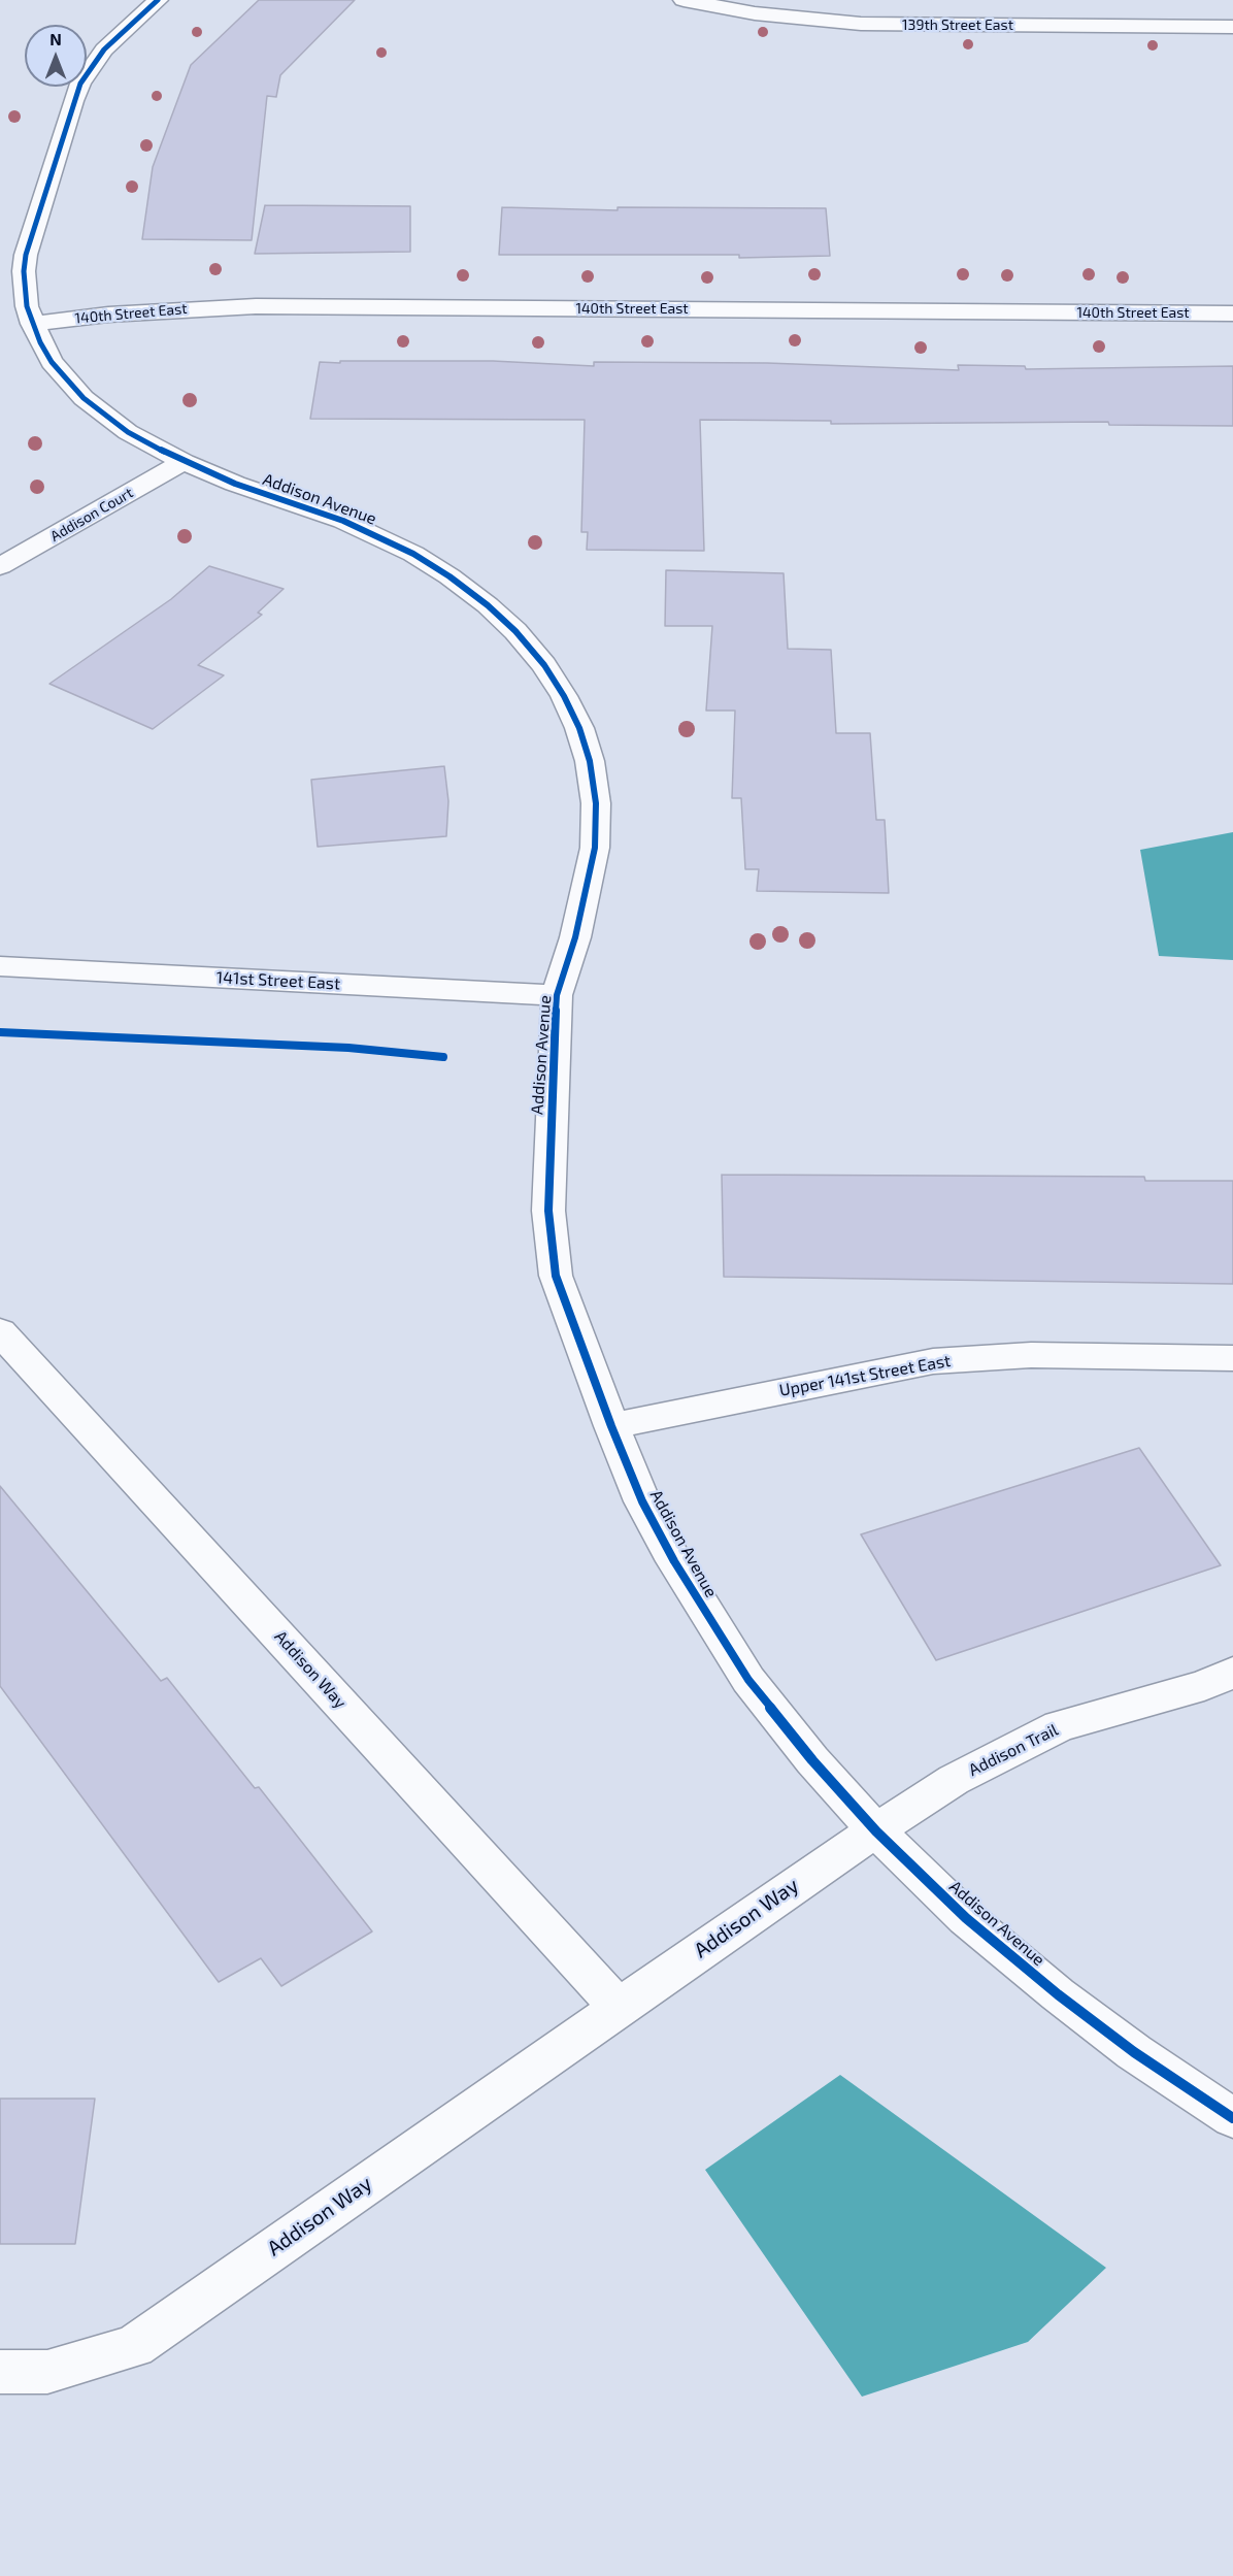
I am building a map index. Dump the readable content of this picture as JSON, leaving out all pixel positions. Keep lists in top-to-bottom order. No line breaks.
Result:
{"streets":{"street":["139th Street East","140th Street East","Addison Avenue","Addison Court","141st Street East","Upper 141st Street East","Addison Way","Addison Trail"]},"crossings":[["140th Street East","Addison Avenue"],["Addison Avenue","Addison Court"],["Addison Avenue","141st Street East"],["Addison Avenue","Upper 141st Street East"],["Addison Avenue","Addison Way"],["Addison Avenue","Addison Trail"],["Addison Way","Addison Trail"]],"north":"top"}
